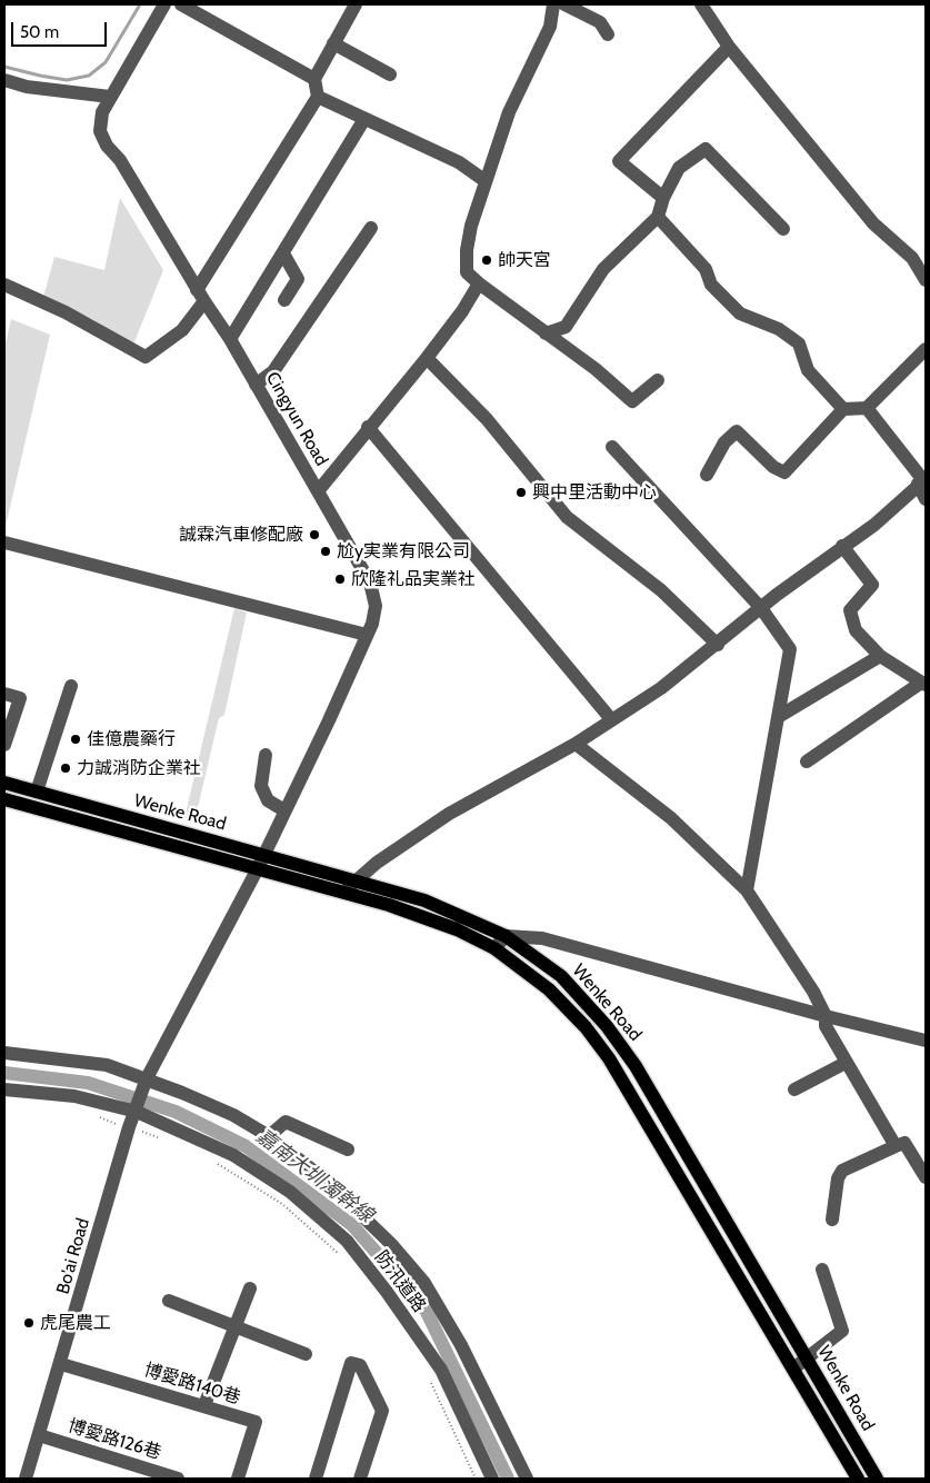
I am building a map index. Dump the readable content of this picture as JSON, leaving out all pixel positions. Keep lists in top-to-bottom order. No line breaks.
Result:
{"streets":{"main road":["Wenke Road"],"street":["Cingyun Road","Bo'ai Road","防汛道路","博愛路140巷","博愛路126巷"]},"crossings":[["Cingyun Road","Wenke Road"],["Bo'ai Road","防汛道路"],["Bo'ai Road","博愛路140巷"],["Bo'ai Road","博愛路126巷"]],"water":["嘉南大圳濁幹線"],"places":["帥天宮","興中里活動中心","誠霖汽車修配廠","尬y実業有限公司","欣隆礼品実業社","佳億農藥行","力誠消防企業社","虎尾農工"],"scale_bar":"50 m"}
